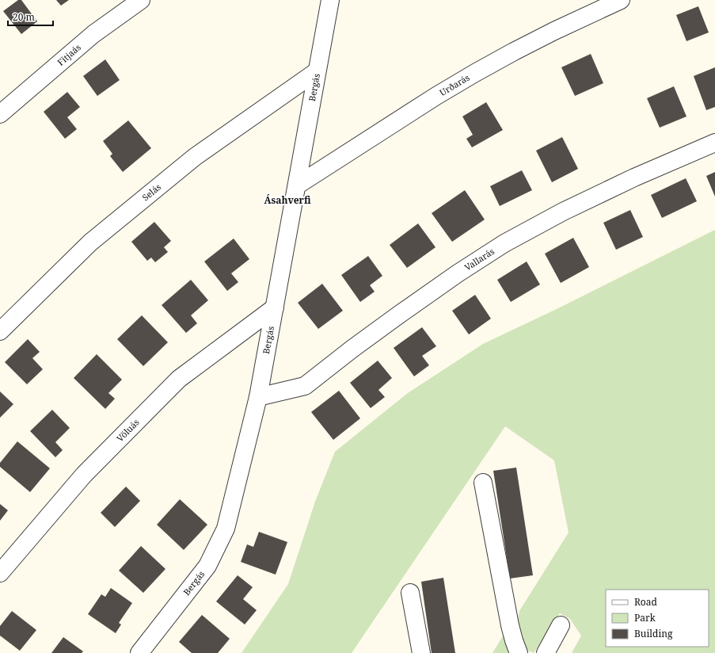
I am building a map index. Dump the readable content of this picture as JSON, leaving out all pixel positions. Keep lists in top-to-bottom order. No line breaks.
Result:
{"streets":{"street":["Fitjaás","Urðarás","Bergás","Selás","Vallarás","Völuás"]},"crossings":[["Urðarás","Bergás"],["Bergás","Selás"],["Bergás","Vallarás"],["Bergás","Völuás"]],"districts":["Ásahverfi"],"legend":["Road","Park","Building"],"scale_bar":"20 m"}
